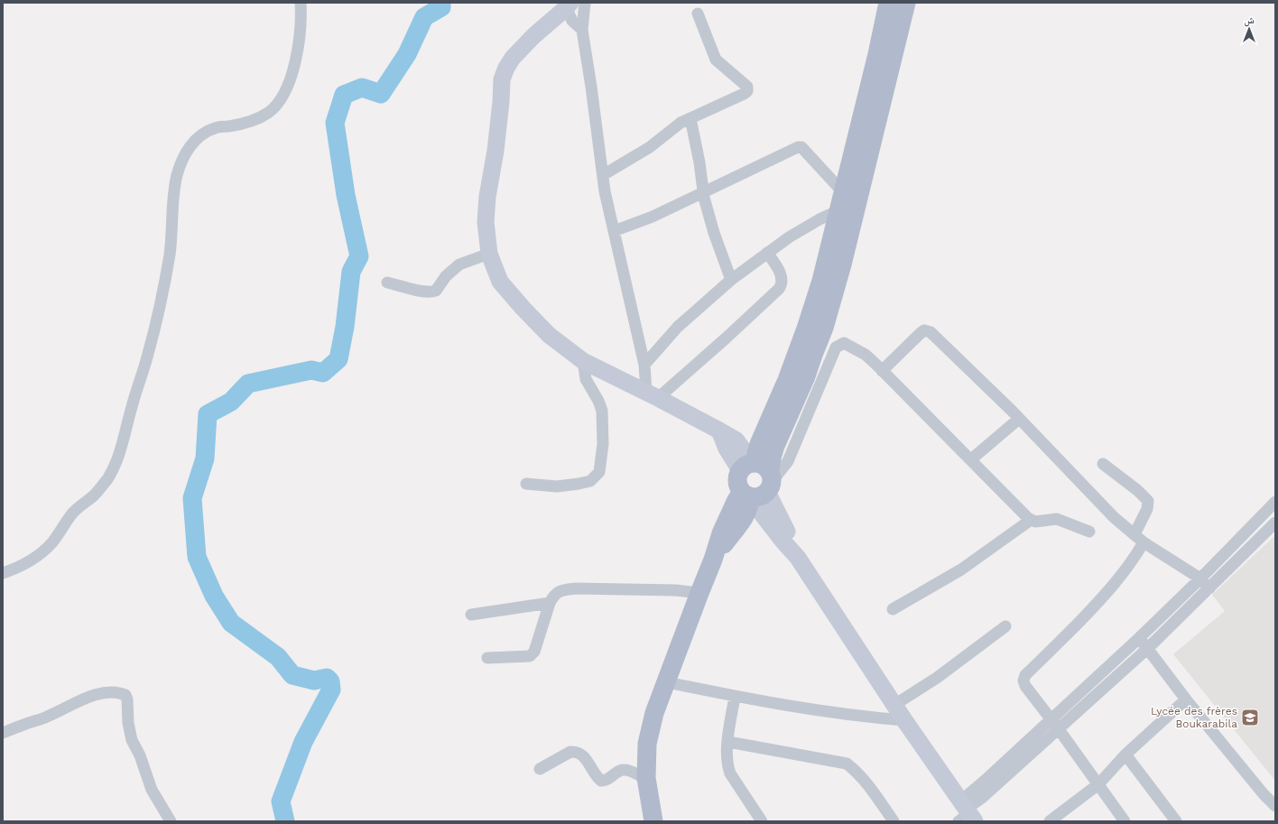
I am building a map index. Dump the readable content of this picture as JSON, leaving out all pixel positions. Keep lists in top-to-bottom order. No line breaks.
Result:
{"places":{"school or university":["Lycée des frères Boukarabila"]},"north":"top"}
